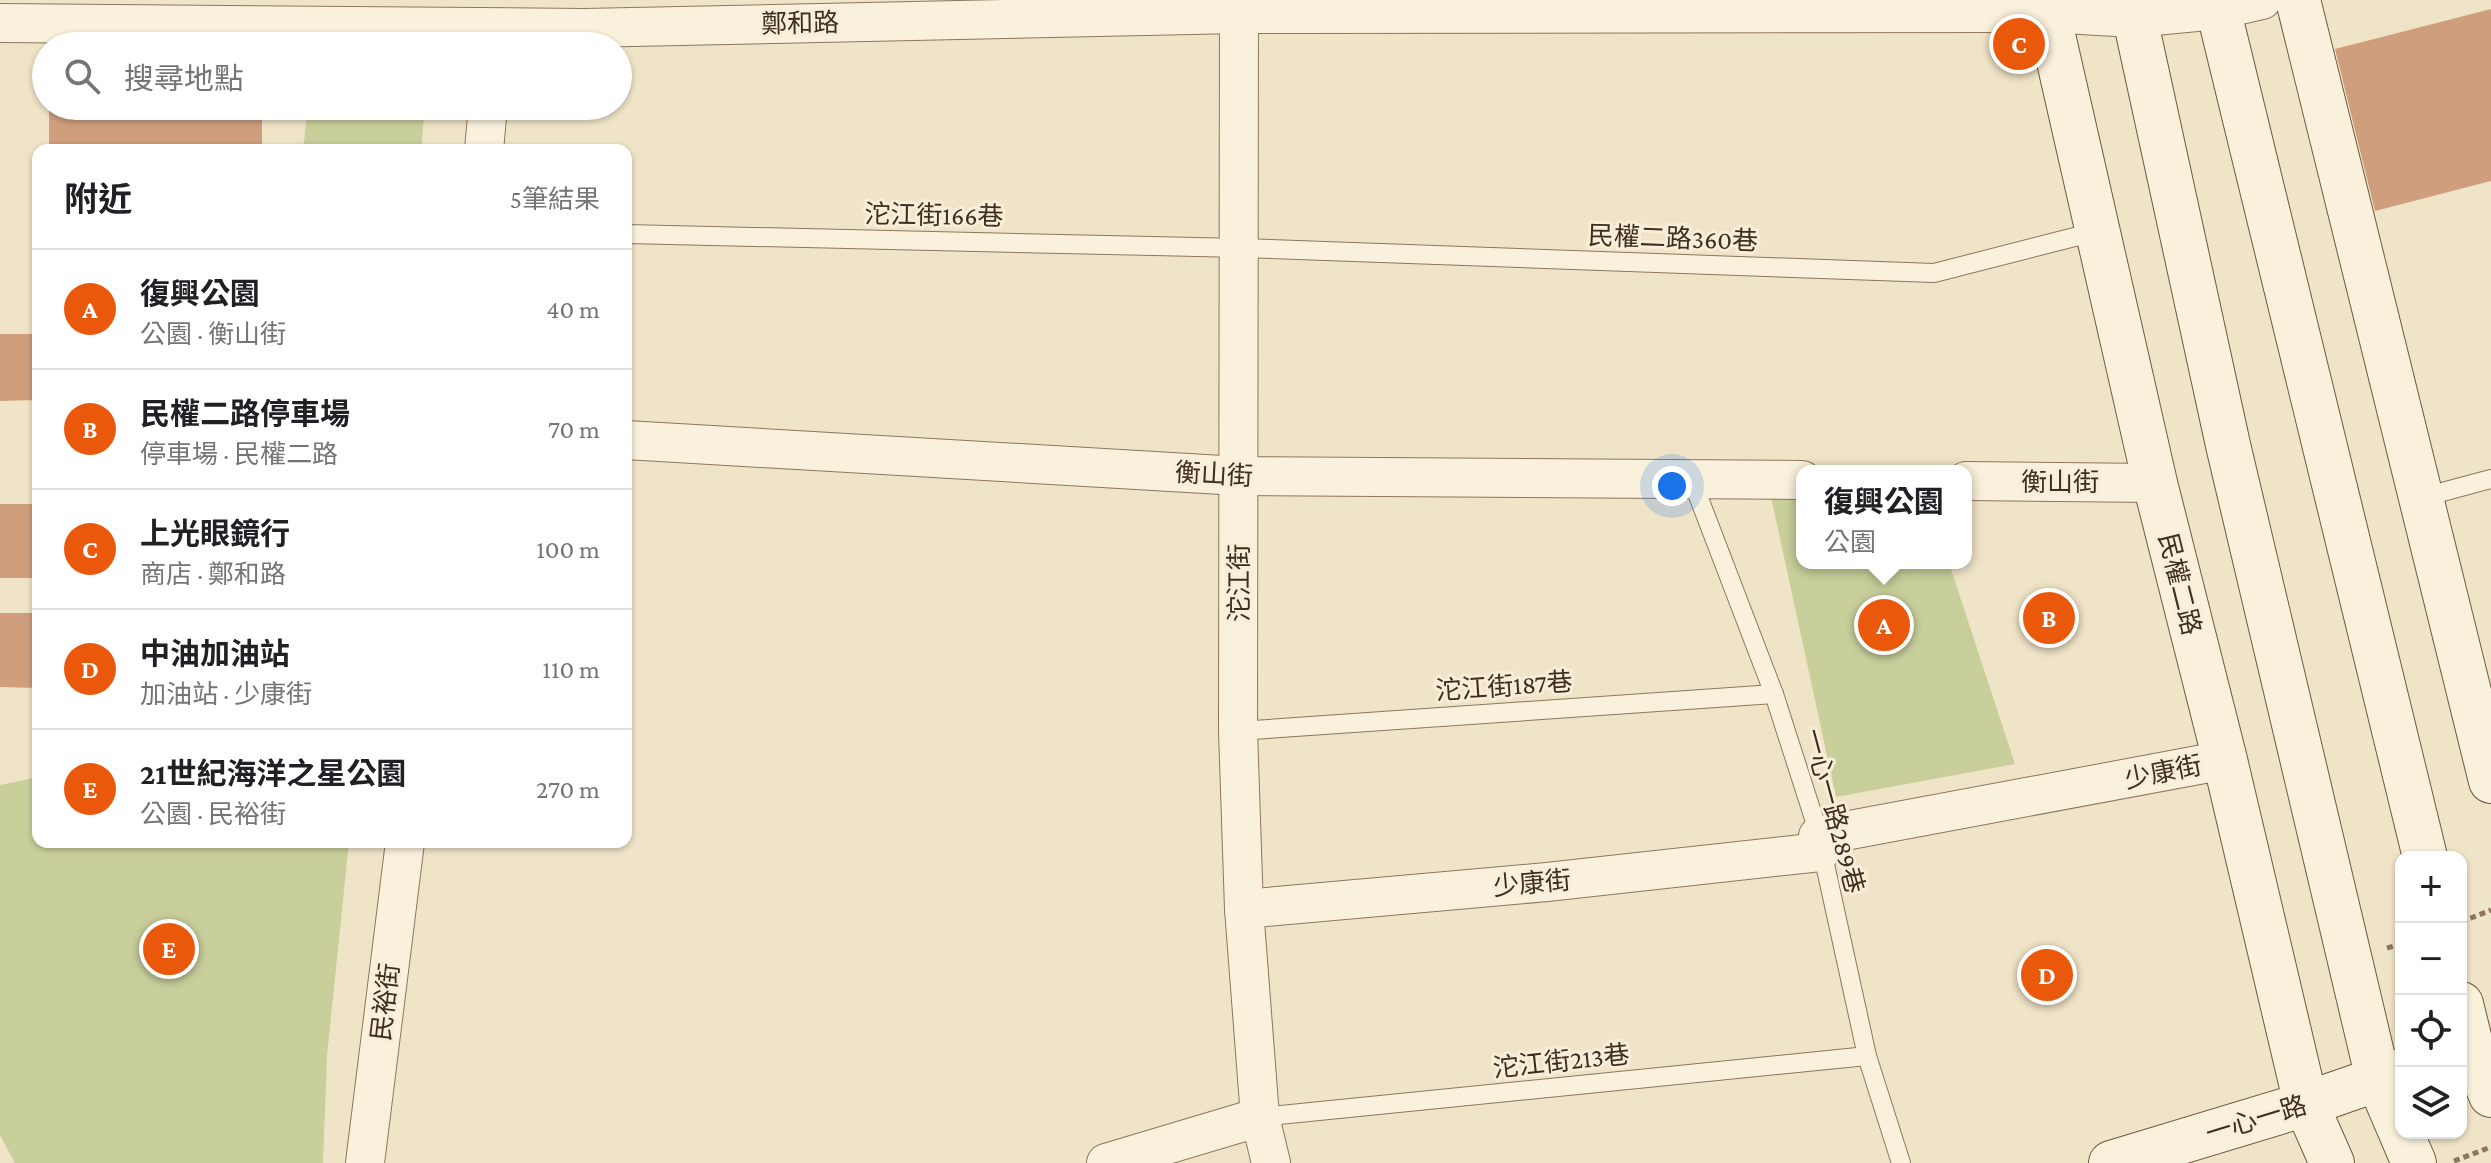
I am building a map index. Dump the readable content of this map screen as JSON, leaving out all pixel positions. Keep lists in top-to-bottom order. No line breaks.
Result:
{"streets":{"street":["鄭和路","衡山街","沱江街","民權二路","少康街","民裕街","一心一路"],"lane":["沱江街166巷","民權二路360巷","沱江街187巷","一心一路289巷","沱江街213巷"]},"crossings":[["鄭和路","沱江街"],["鄭和路","民權二路"],["沱江街166巷","民權二路360巷"],["沱江街166巷","沱江街"],["民權二路360巷","沱江街"],["民權二路360巷","民權二路"],["衡山街","沱江街"],["衡山街","民權二路"],["衡山街","一心一路289巷"],["沱江街","沱江街187巷"],["沱江街","少康街"],["沱江街","沱江街213巷"],["民權二路","少康街"],["民權二路","一心一路"],["沱江街187巷","一心一路289巷"],["少康街","一心一路289巷"],["一心一路289巷","沱江街213巷"]],"page":{"pins":["C","B","A","E","D"],"search":"搜尋地點","heading":["附近","5筆結果"],"list":[{"mark":"A","name":"復興公園","note":"公園 · 衡山街","value":"40 m"},{"mark":"B","name":"民權二路停車場","note":"停車場 · 民權二路","value":"70 m"},{"mark":"C","name":"上光眼鏡行","note":"商店 · 鄭和路","value":"100 m"},{"mark":"D","name":"中油加油站","note":"加油站 · 少康街","value":"110 m"},{"mark":"E","name":"21世紀海洋之星公園","note":"公園 · 民裕街","value":"270 m"}],"popup":["復興公園","公園"],"map_buttons":["+","−"]}}
